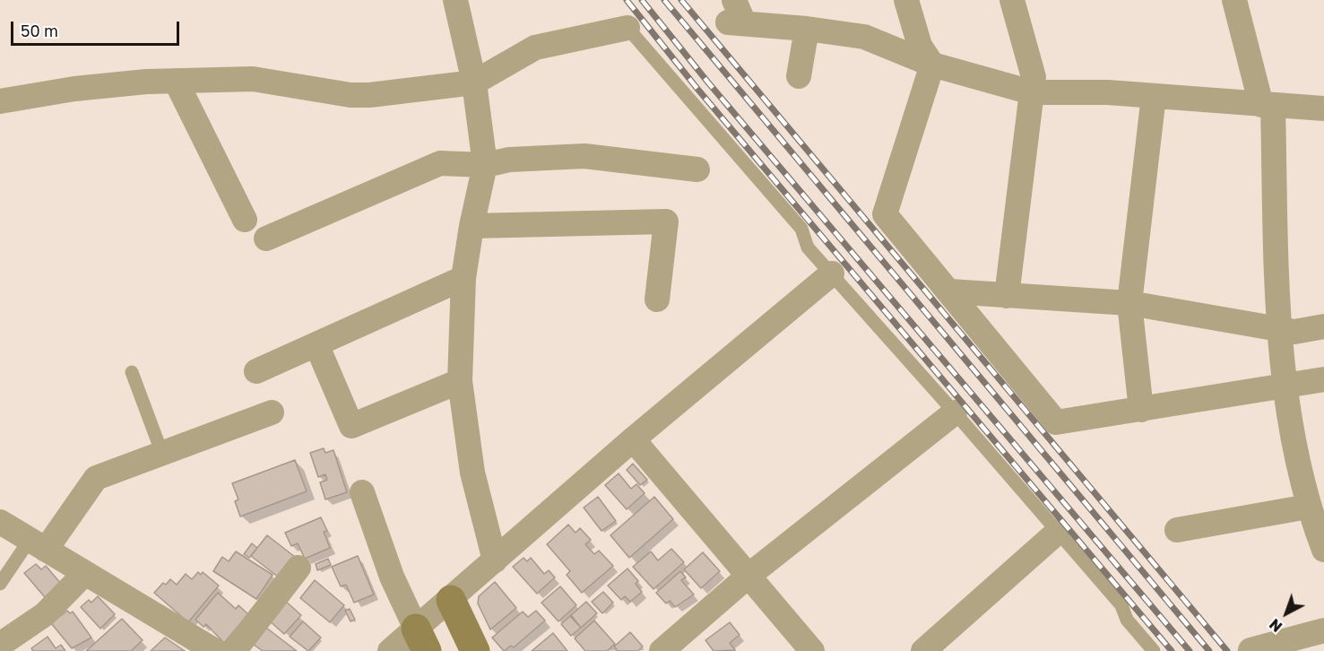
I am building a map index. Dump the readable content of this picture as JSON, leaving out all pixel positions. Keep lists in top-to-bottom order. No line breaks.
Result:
{"scale_bar":"50 m","north":"bottom left"}
